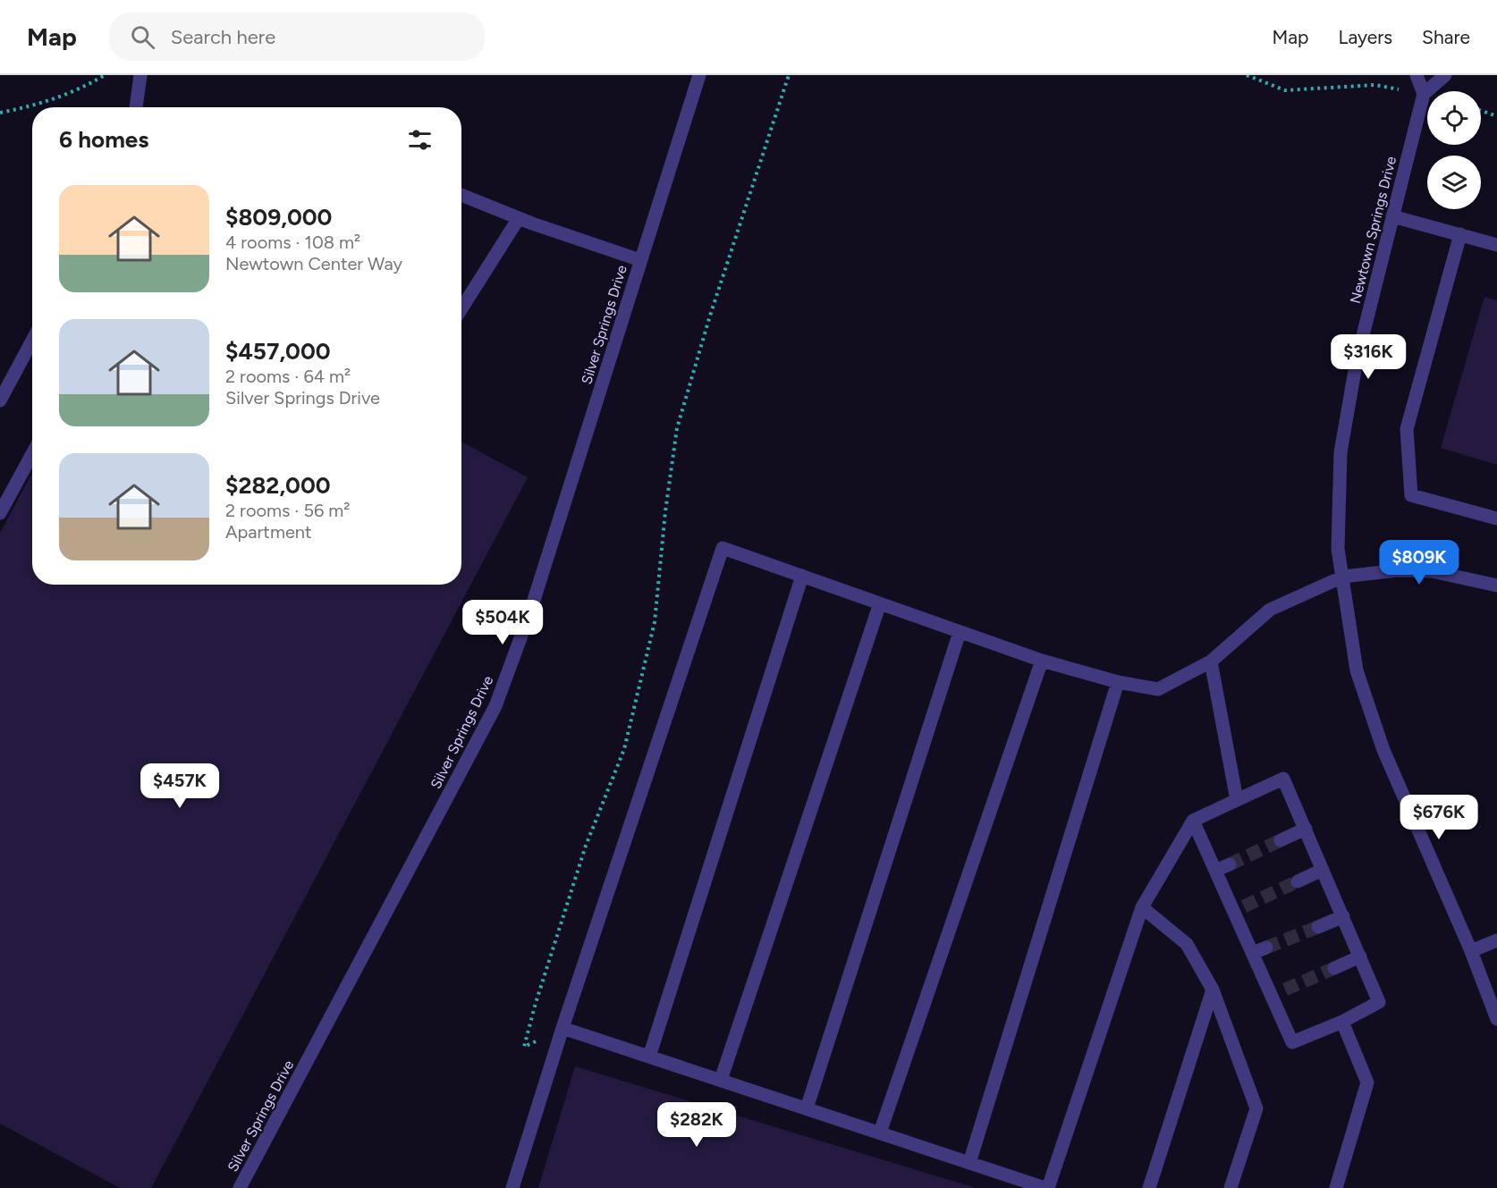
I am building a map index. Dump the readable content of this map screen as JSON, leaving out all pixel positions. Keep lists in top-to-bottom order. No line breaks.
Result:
{"streets":{"street":["Newtown Springs Drive","Silver Springs Drive"]},"page":{"header":"Map","search":"Search here","nav":["Map","Layers","Share"],"heading":"6 homes","list":[{"name":"$809,000","note":"4 rooms · 108 m² · Newtown Center Way"},{"name":"$457,000","note":"2 rooms · 64 m² · Silver Springs Drive"},{"name":"$282,000","note":"2 rooms · 56 m² · Apartment"}],"price":["$316K","$809K","$504K","$457K","$676K","$282K"]}}
